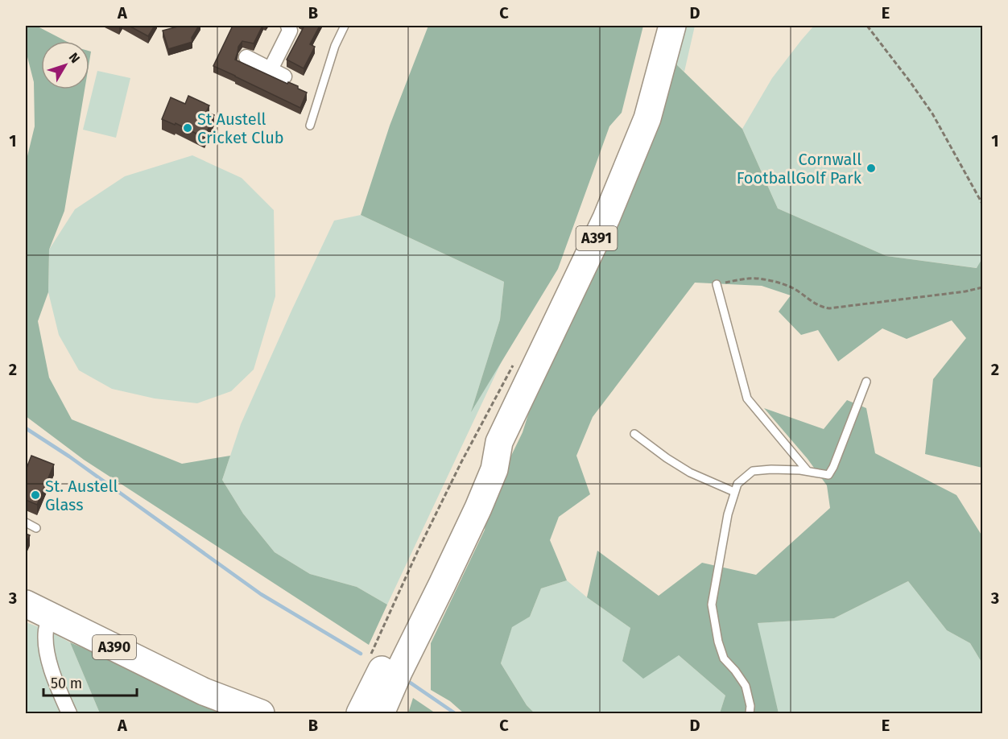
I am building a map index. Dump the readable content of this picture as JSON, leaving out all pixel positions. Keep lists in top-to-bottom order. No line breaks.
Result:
{"streets":{"highway":["A391","A390"]},"places":["St Austell Cricket Club","Cornwall FootballGolf Park","St. Austell Glass"],"scale_bar":"50 m","north":"top right","grid":{"columns":["A","B","C","D","E"],"rows":["1","2","3"]}}
